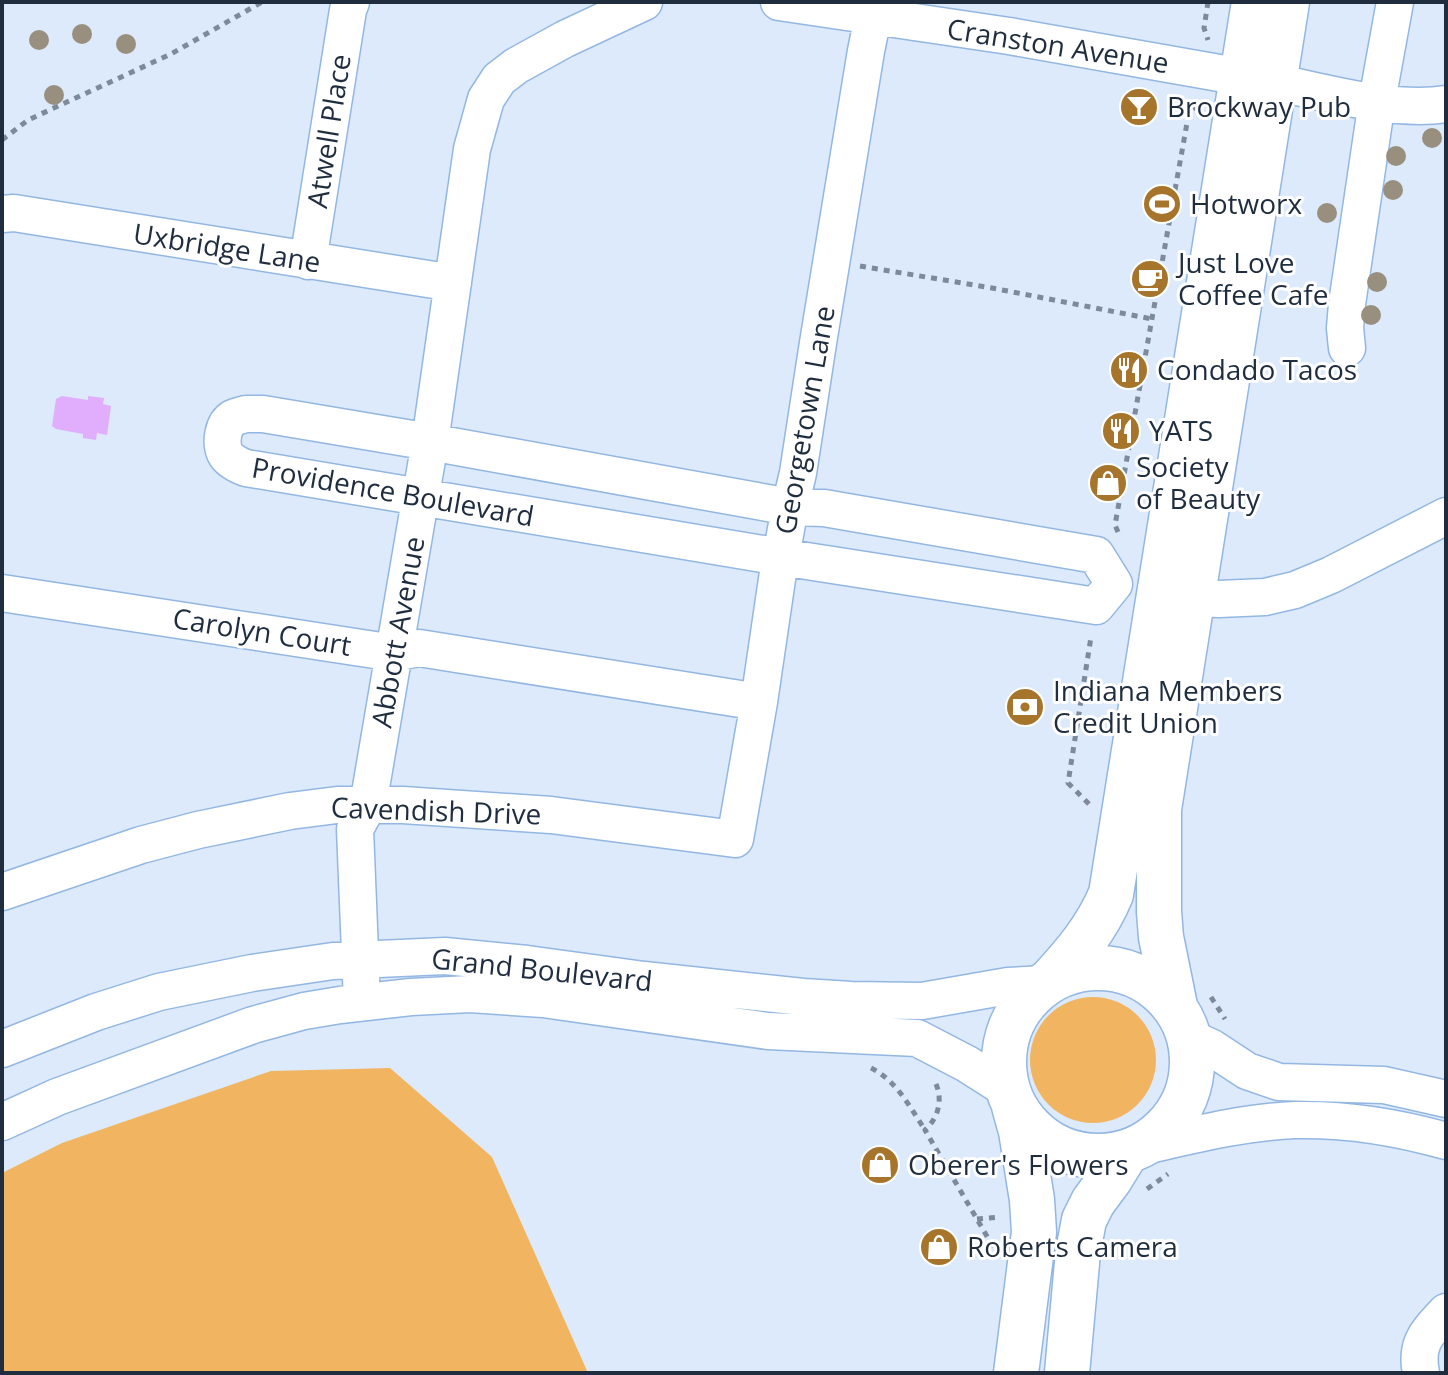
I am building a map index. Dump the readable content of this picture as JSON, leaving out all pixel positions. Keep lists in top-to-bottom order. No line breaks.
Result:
{"streets":{"street":["Cranston Avenue","Atwell Place","Uxbridge Lane","Georgetown Lane","Providence Boulevard","Carolyn Court","Abbott Avenue","Cavendish Drive","Grand Boulevard"]},"crossings":[["Cranston Avenue","Georgetown Lane"],["Atwell Place","Uxbridge Lane"],["Uxbridge Lane","Abbott Avenue"],["Georgetown Lane","Providence Boulevard"],["Georgetown Lane","Carolyn Court"],["Georgetown Lane","Cavendish Drive"],["Providence Boulevard","Abbott Avenue"],["Carolyn Court","Abbott Avenue"],["Abbott Avenue","Cavendish Drive"],["Abbott Avenue","Grand Boulevard"]],"places":{"bar":["Brockway Pub"],"sports":["Hotworx"],"cafe":["Just Love Coffee Cafe"],"restaurant":["Condado Tacos","YATS"],"shop":["Society of Beauty","Oberer's Flowers","Roberts Camera"],"bank":["Indiana Members Credit Union"]}}
